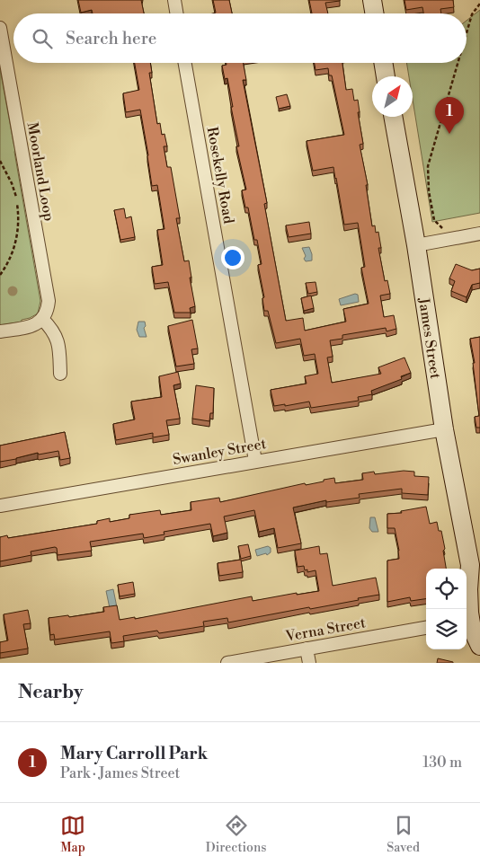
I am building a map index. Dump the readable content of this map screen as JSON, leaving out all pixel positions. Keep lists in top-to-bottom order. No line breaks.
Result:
{"streets":{"street":["Moorland Loop","Rosekelly Road","James Street","Swanley Street","Verna Street"]},"crossings":[["Rosekelly Road","Swanley Street"],["James Street","Swanley Street"]],"north":"top right","page":{"search":"Search here","pins":"1","heading":"Nearby","list":[{"mark":"1","name":"Mary Carroll Park","note":"Park · James Street","value":"130 m"}],"nav":["Map","Directions","Saved"]}}
